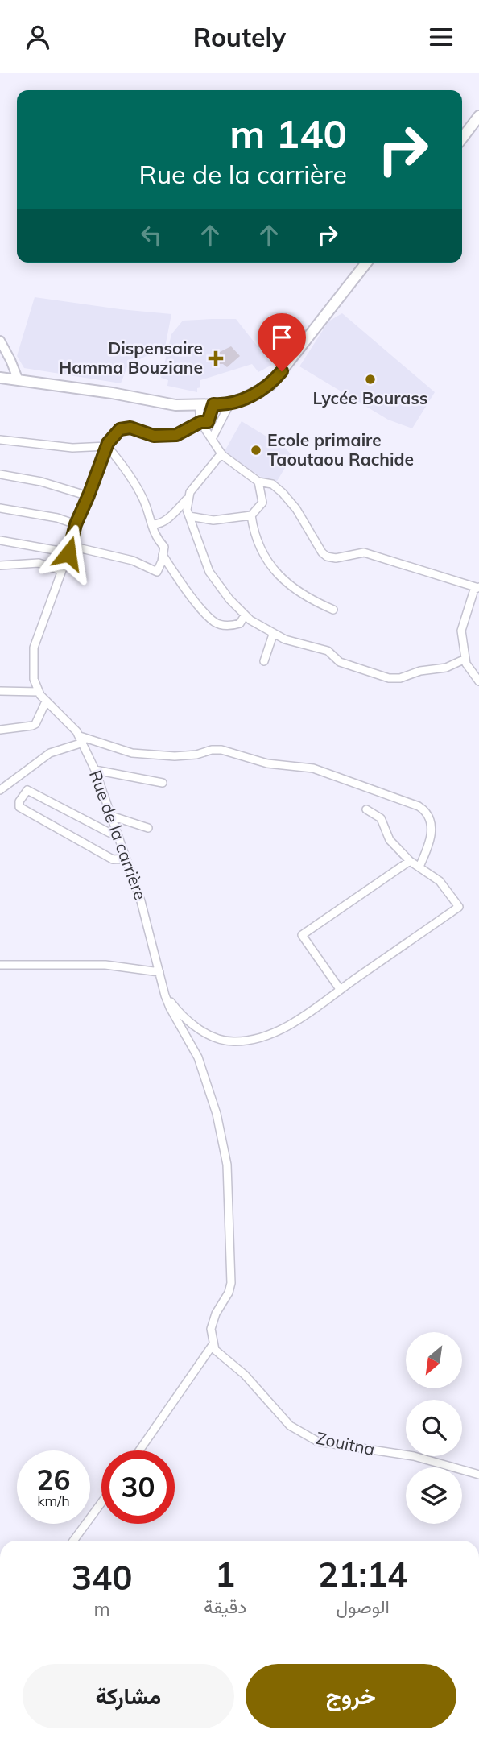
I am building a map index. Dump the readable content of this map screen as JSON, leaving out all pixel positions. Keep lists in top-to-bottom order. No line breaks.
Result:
{"streets":{"street":["Rue de la carrière","Zouitna"]},"crossings":[["Rue de la carrière","Zouitna"]],"places":{"health":["Dispensaire Hamma Bouziane"],"other":["Lycée Bourass","Ecole primaire Taoutaou Rachide"]},"north":"bottom left","page":{"header":"Routely","turn":["140 m","Rue de la carrière"],"speed":"26 km/h","limit":"30","eta":["21:14","الوصول","1","دقيقة","340","m"],"buttons":["خروج","مشاركة"]}}
